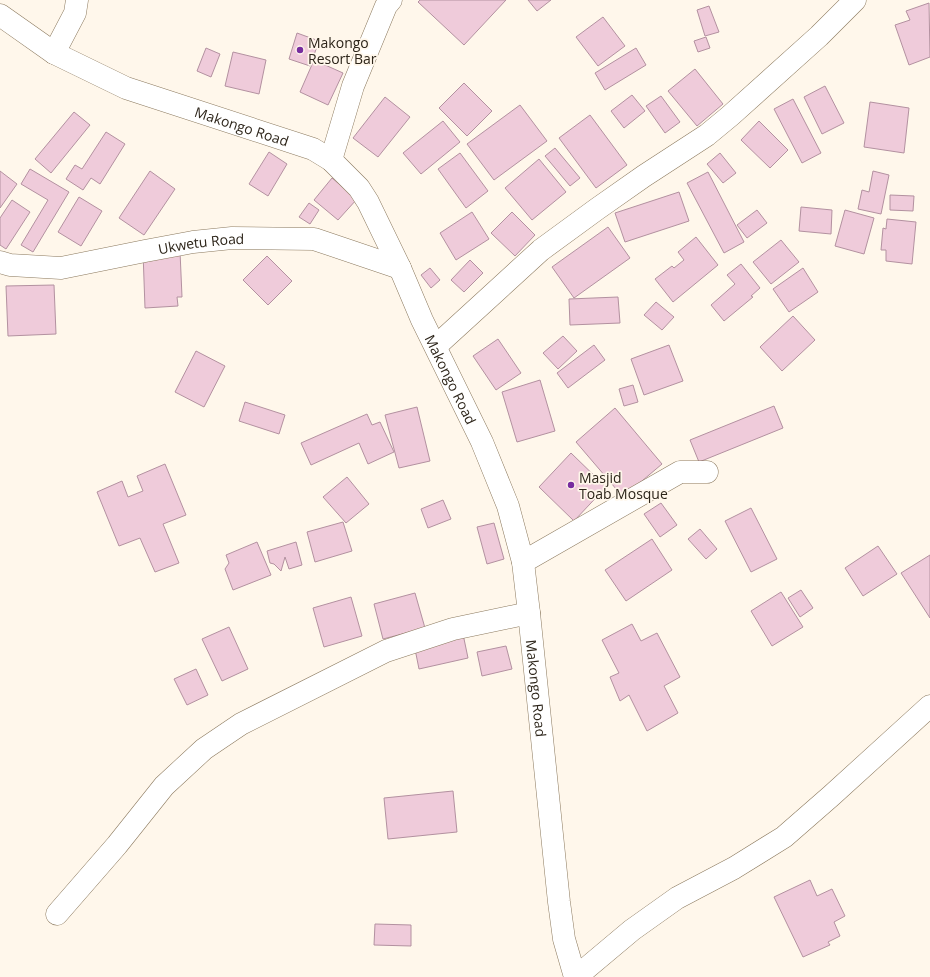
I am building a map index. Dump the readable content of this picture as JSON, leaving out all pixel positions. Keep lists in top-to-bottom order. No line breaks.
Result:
{"streets":{"street":["Makongo Road","Ukwetu Road"]},"crossings":[["Makongo Road","Ukwetu Road"]],"places":["Makongo Resort Bar","Masjid Toab Mosque"]}
